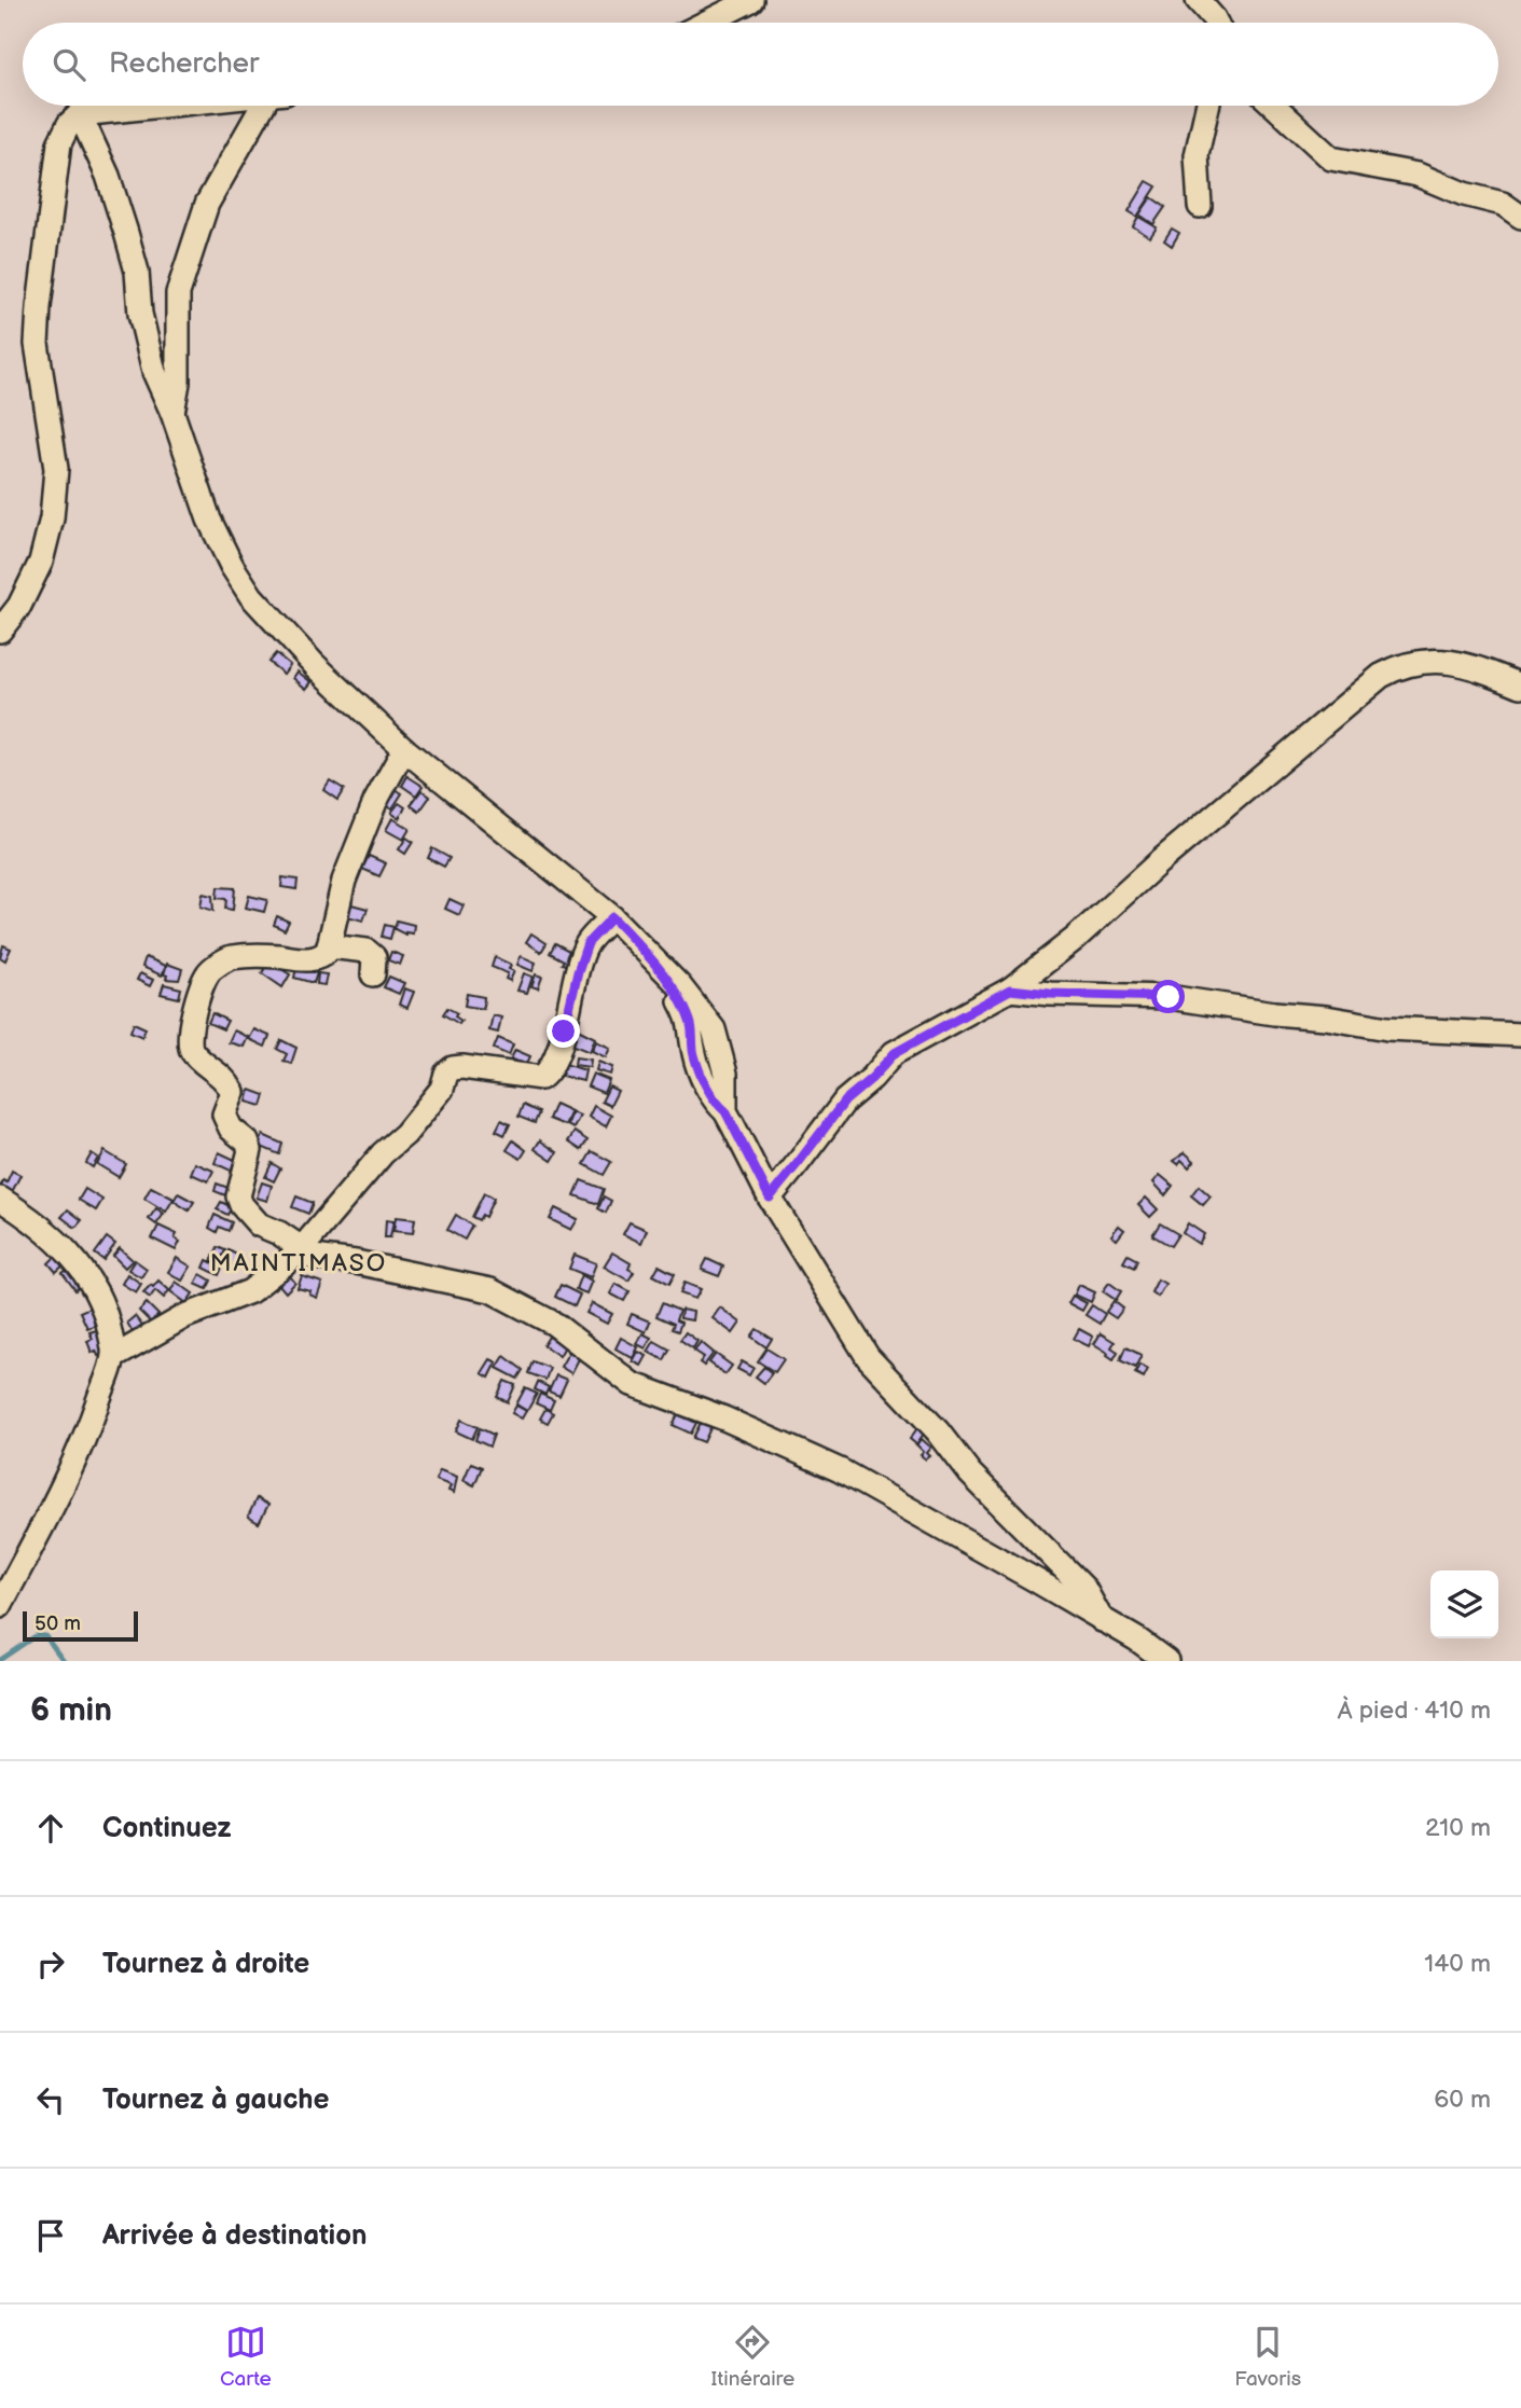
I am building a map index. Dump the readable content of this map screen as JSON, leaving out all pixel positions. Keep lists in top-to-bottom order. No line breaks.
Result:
{"districts":["MAINTIMASO"],"scale_bar":"50 m","page":{"search":"Rechercher","scale":"50 m","heading":["6 min","À pied · 410 m"],"list":[["Continuez","210 m"],["Tournez à droite","140 m"],["Tournez à gauche","60 m"],"Arrivée à destination"],"nav":["Carte","Itinéraire","Favoris"]}}
